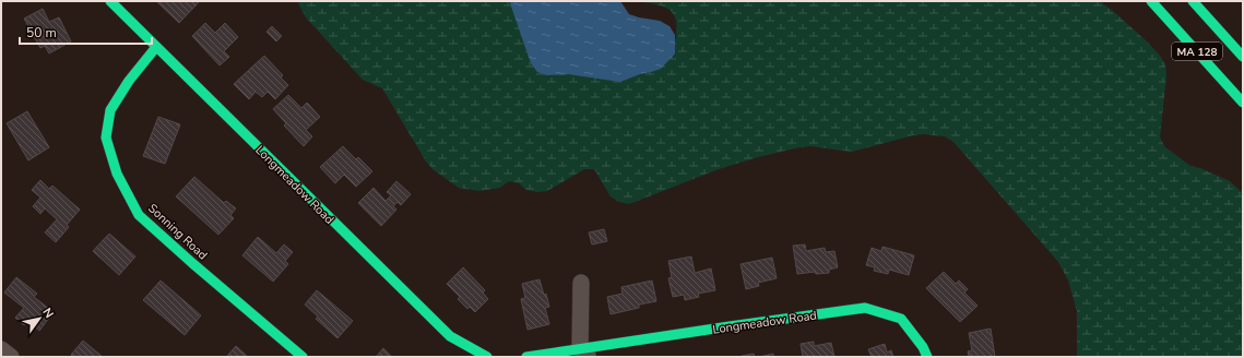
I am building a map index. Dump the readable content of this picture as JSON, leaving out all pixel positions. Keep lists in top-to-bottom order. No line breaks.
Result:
{"streets":{"main road":["MA 128","Longmeadow Road","Sonning Road"]},"crossings":[["Longmeadow Road","Sonning Road"]],"scale_bar":"50 m","north":"top right"}
